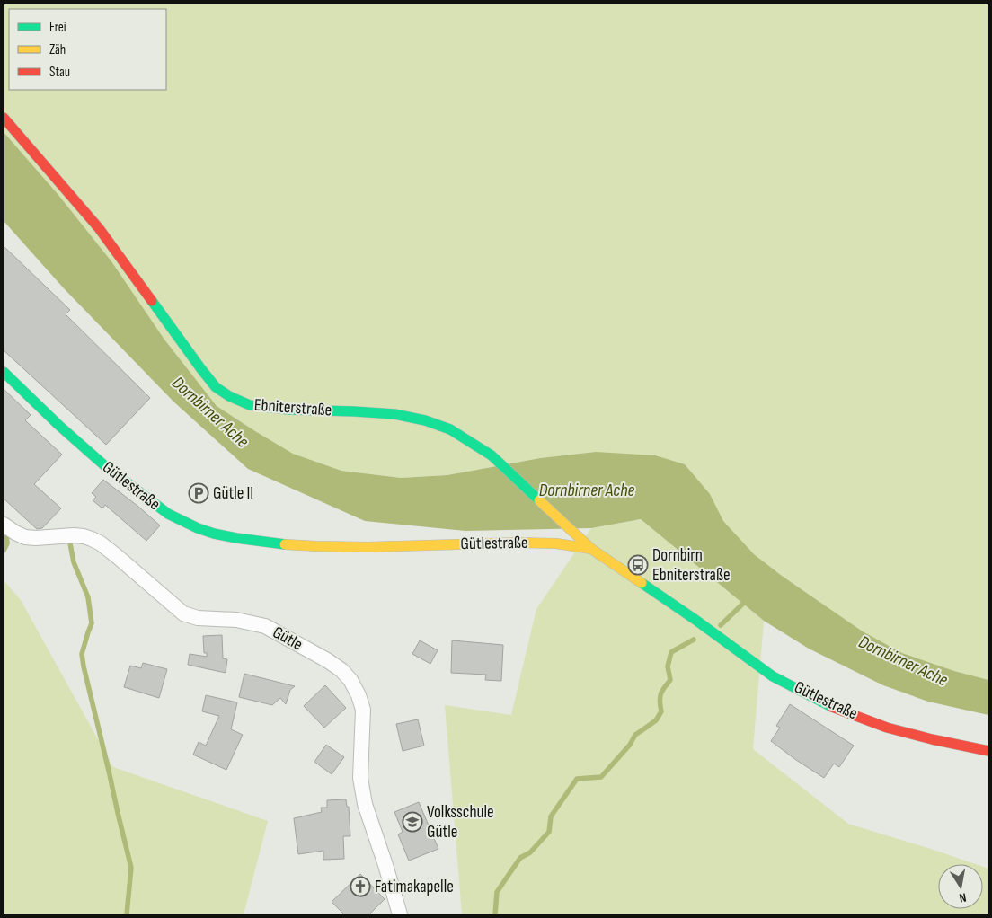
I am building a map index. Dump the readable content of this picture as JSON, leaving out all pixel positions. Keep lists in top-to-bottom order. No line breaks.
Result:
{"streets":{"street":["Ebniterstraße","Gütlestraße","Gütle"]},"crossings":[["Ebniterstraße","Gütlestraße"]],"water":["Dornbirner Ache"],"places":{"parking":["Gütle II"],"bus stop":["Dornbirn Ebniterstraße"],"school or university":["Volksschule Gütle"],"church":["Fatimakapelle"]},"legend":["Frei","Zäh","Stau"],"north":"bottom"}
